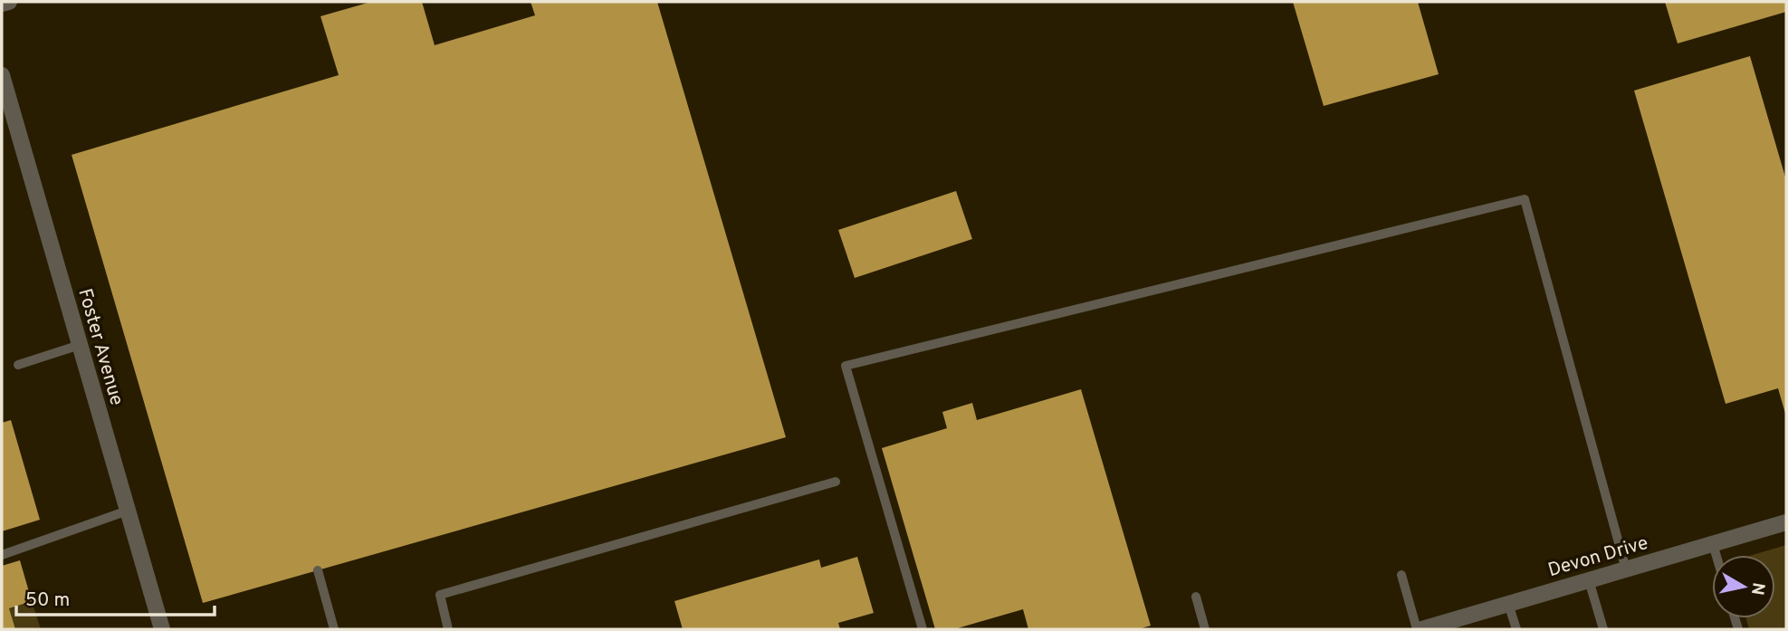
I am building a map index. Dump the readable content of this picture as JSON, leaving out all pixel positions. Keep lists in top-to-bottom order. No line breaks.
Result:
{"streets":{"street":["Foster Avenue","Devon Drive"]},"scale_bar":"50 m","north":"right"}
